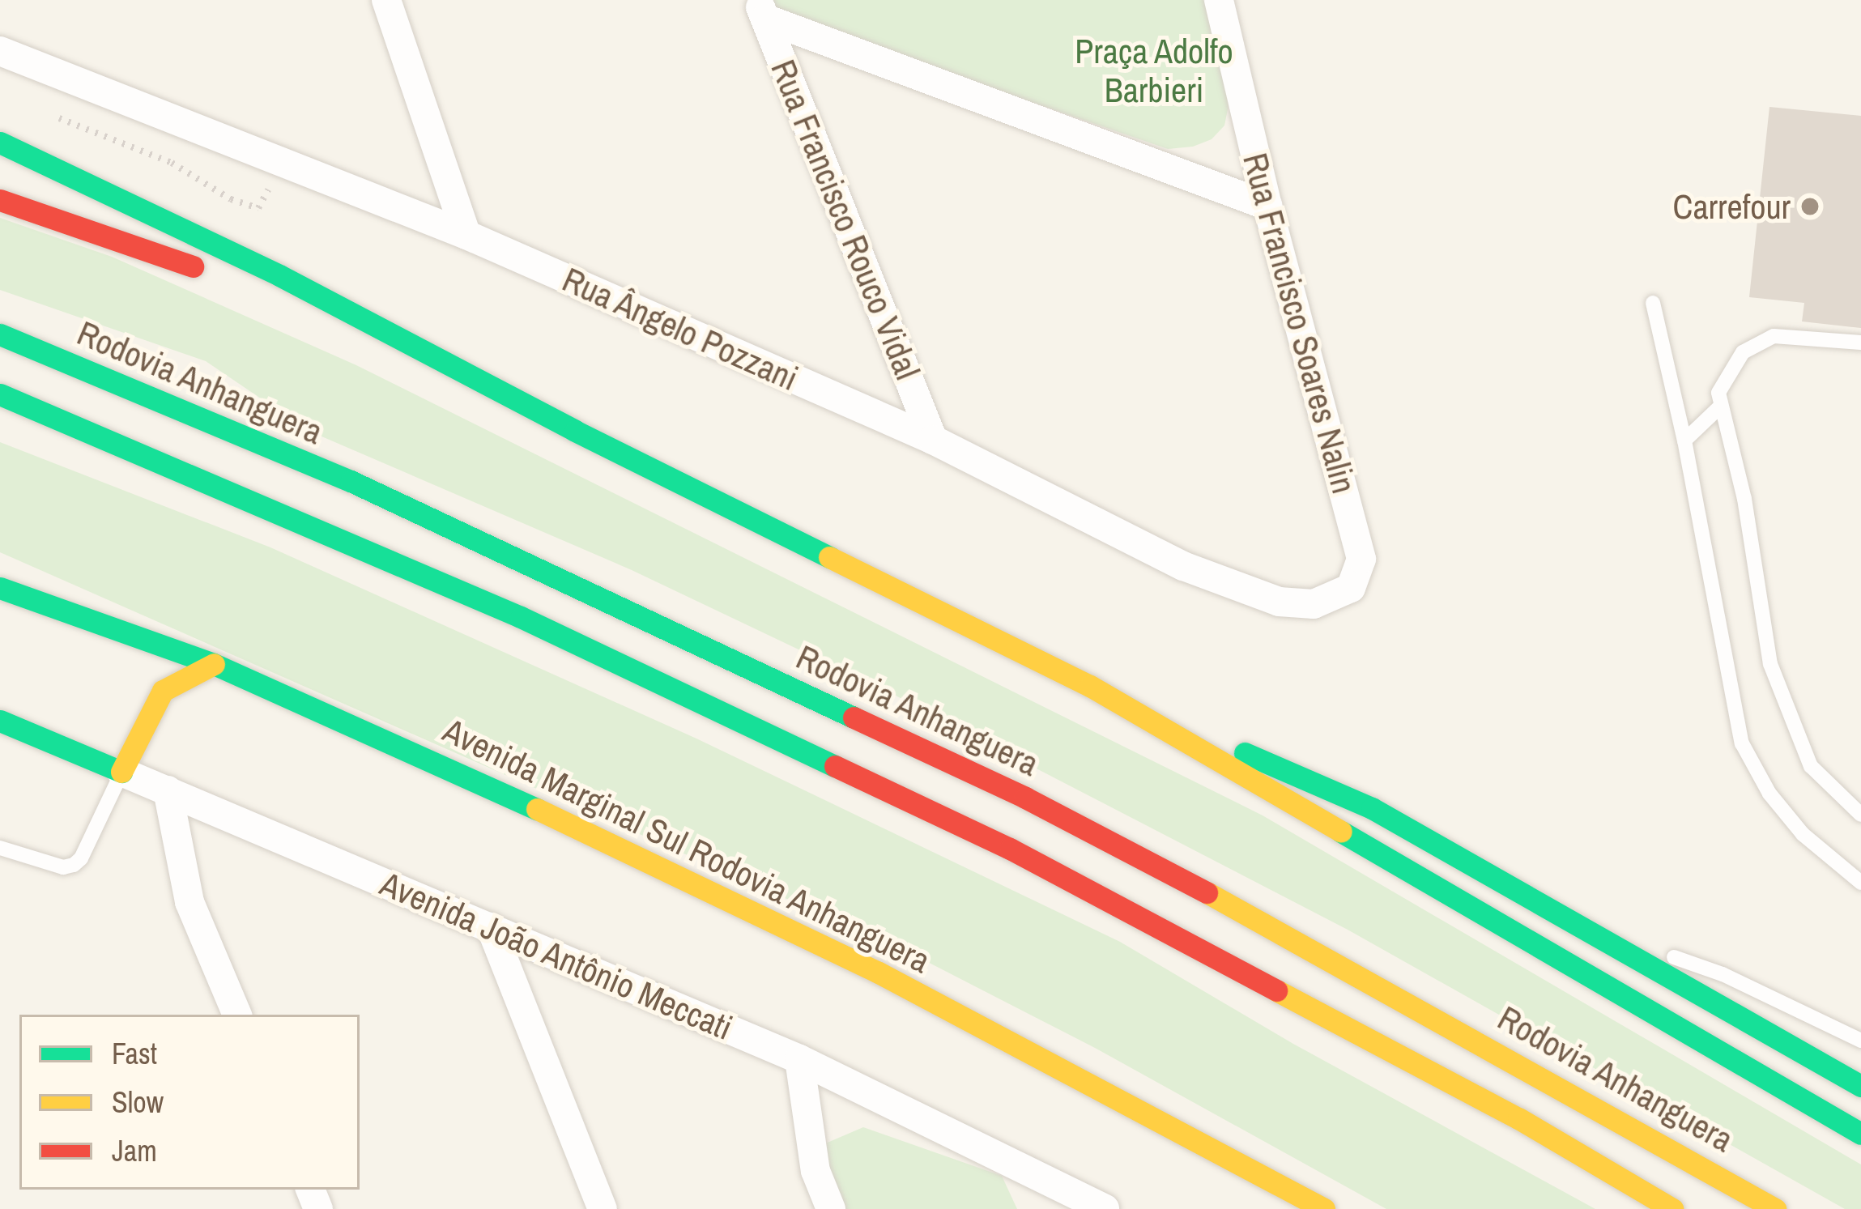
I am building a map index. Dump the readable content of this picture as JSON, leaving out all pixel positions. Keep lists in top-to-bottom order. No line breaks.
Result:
{"streets":{"main road":["Rodovia Anhanguera","Avenida Marginal Sul Rodovia Anhanguera","Avenida João Antônio Meccati"],"street":["Rua Francisco Rouco Vidal","Rua Francisco Soares Nalin","Rua Ângelo Pozzani"]},"crossings":[["Rua Francisco Rouco Vidal","Rua Ângelo Pozzani"],["Rua Francisco Soares Nalin","Rua Ângelo Pozzani"]],"parks":["Praça Adolfo Barbieri"],"places":["Carrefour"],"legend":["Fast","Slow","Jam"]}
